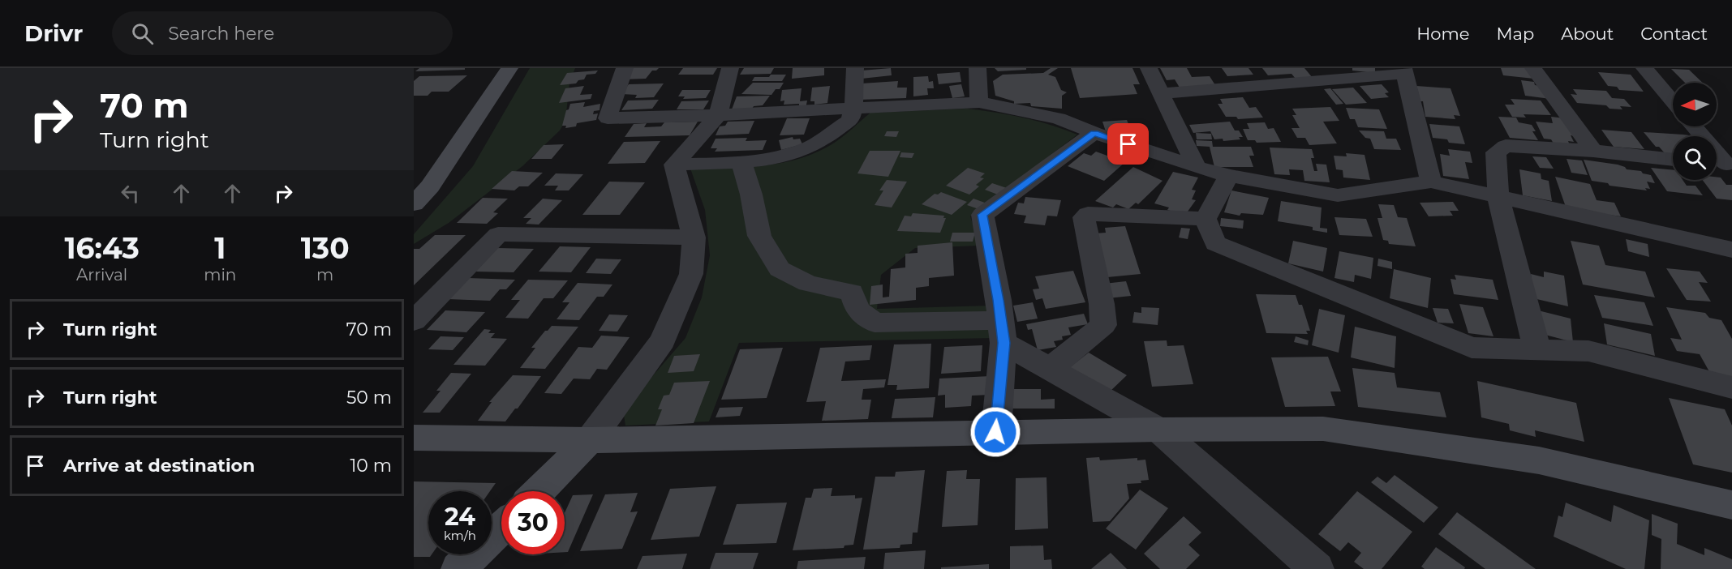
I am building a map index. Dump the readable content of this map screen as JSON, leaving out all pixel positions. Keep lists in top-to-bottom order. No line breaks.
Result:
{"north":"left","page":{"header":"Drivr","search":"Search here","nav":["Home","Map","About","Contact"],"turn":["70 m","Turn right"],"eta":["16:43","Arrival","1","min","130","m"],"list":[{"name":"Turn right","value":"70 m"},{"name":"Turn right","value":"50 m"},{"name":"Arrive at destination","value":"10 m"}],"speed":"24 km/h","limit":"30"}}
